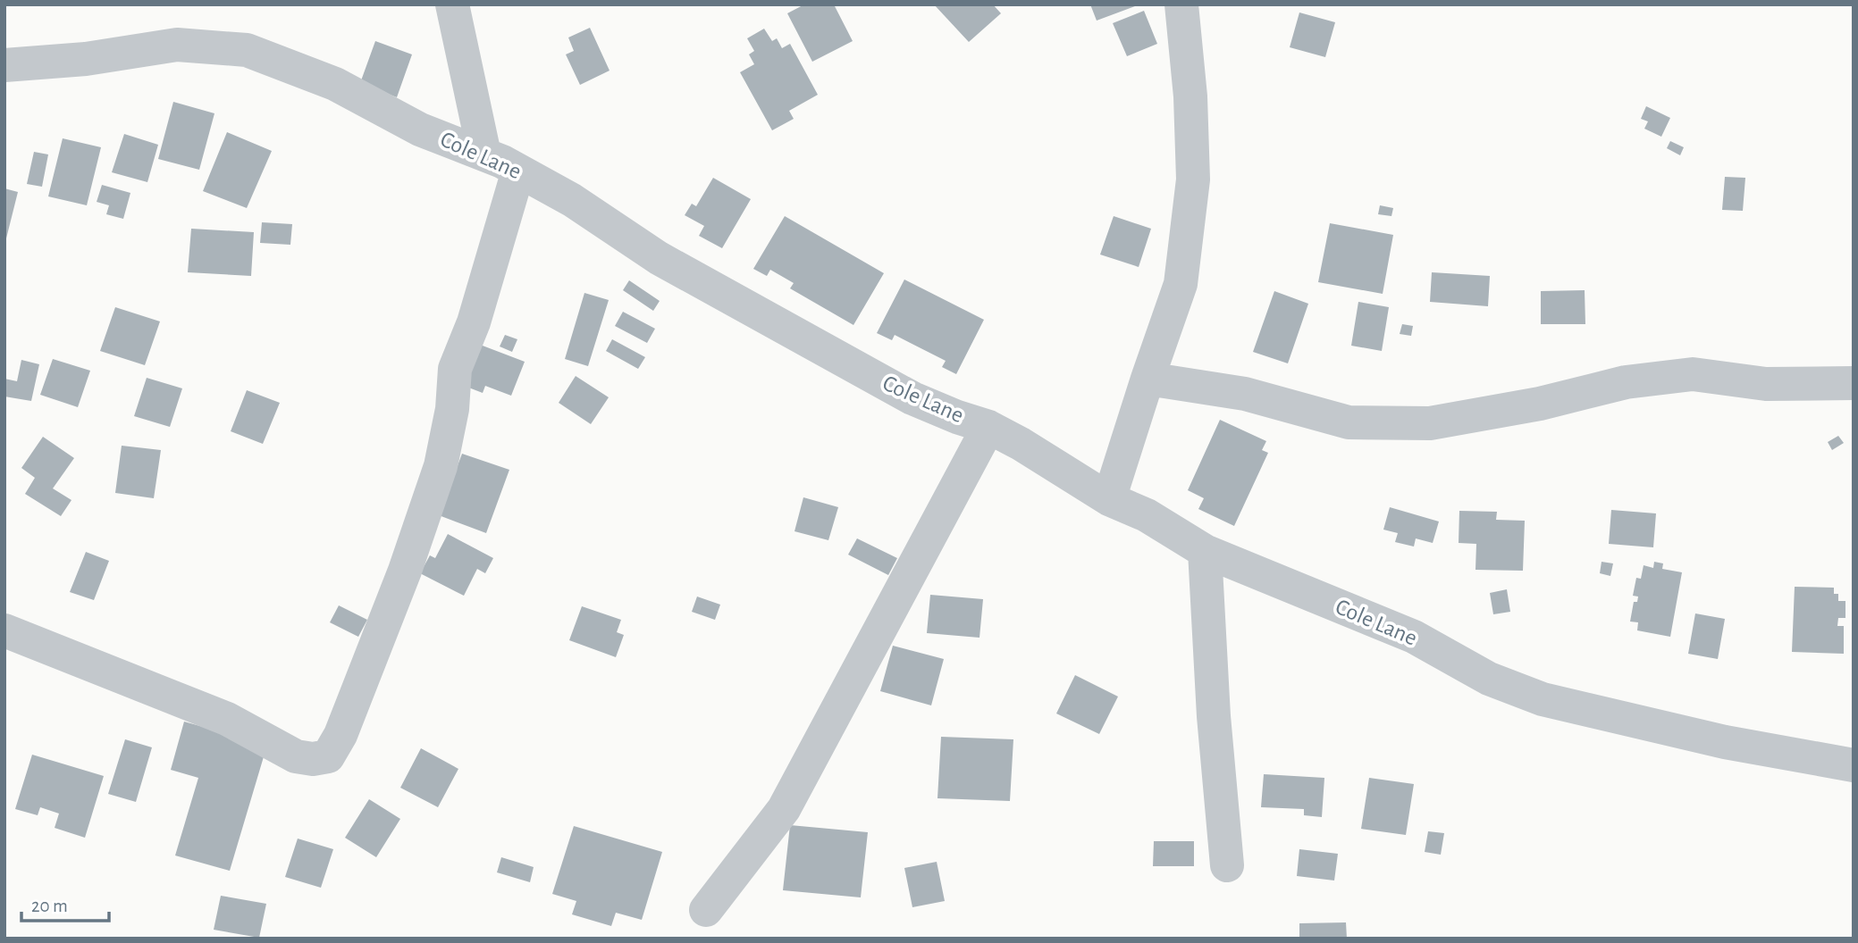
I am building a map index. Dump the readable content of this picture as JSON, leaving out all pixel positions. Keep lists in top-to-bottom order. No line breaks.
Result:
{"streets":{"street":["Cole Lane"]},"scale_bar":"20 m"}
